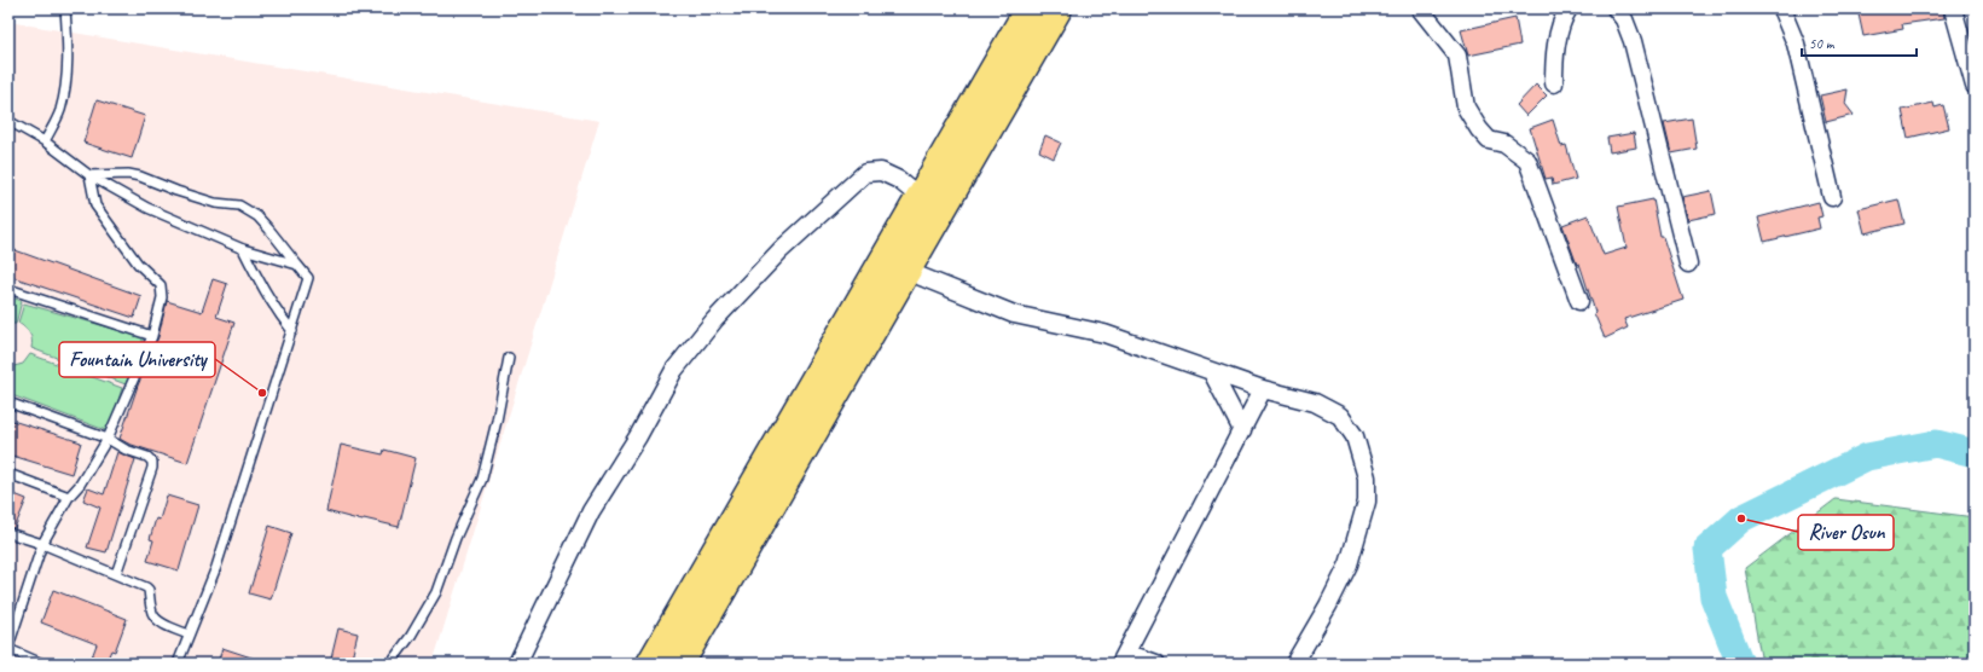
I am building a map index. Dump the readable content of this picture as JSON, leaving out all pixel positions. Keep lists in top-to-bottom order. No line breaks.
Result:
{"places":["Fountain University","River Osun"],"scale_bar":"50 m"}
